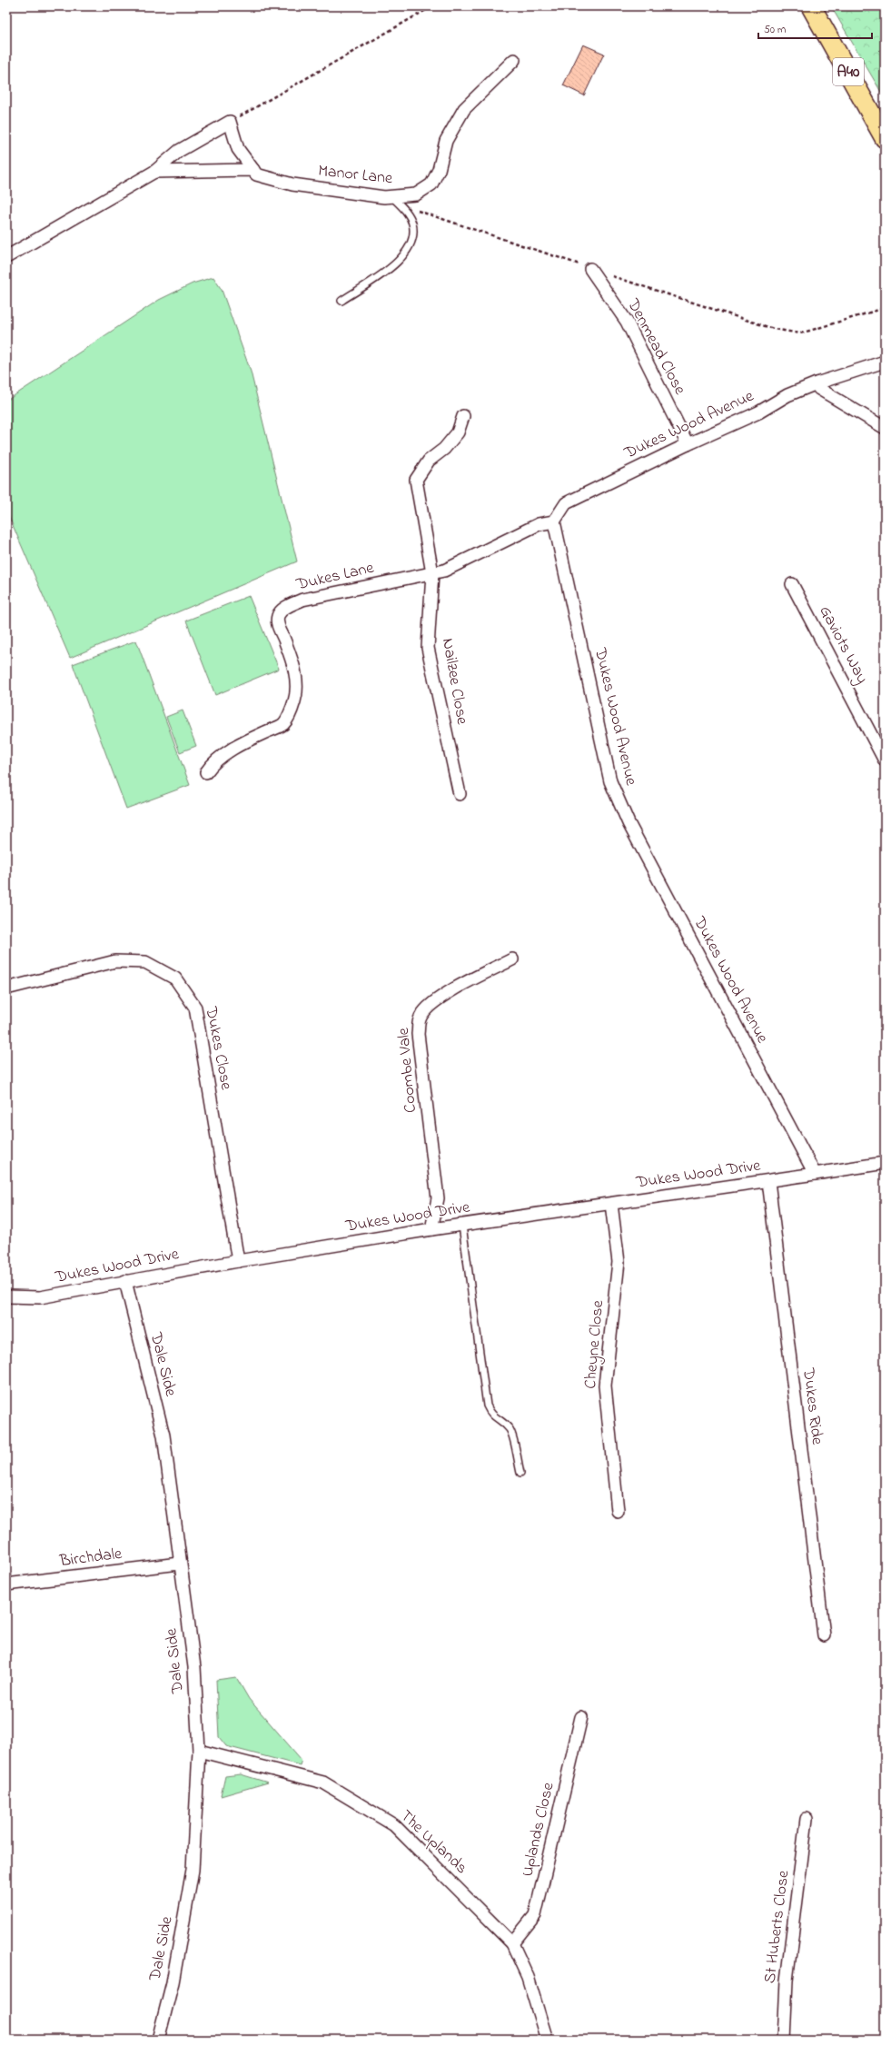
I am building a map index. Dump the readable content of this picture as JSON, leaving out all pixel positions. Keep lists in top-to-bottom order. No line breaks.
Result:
{"streets":{"main road":["A40"],"street":["Manor Lane","Denmead Close","Dukes Wood Avenue","Dukes Lane","Gaviots Way","Nailzee Close","Dukes Close","Coombe Vale","Dukes Wood Drive","Cheyne Close","Dale Side","Dukes Ride","Birchdale","Uplands Close","The Uplands","St Huberts Close"]},"crossings":[["Denmead Close","Dukes Wood Avenue"],["Dukes Wood Avenue","Dukes Lane"],["Dukes Wood Avenue","Dukes Wood Drive"],["Dukes Lane","Nailzee Close"],["Dukes Close","Dukes Wood Drive"],["Coombe Vale","Dukes Wood Drive"],["Dukes Wood Drive","Cheyne Close"],["Dukes Wood Drive","Dale Side"],["Dukes Wood Drive","Dukes Ride"],["Dale Side","Birchdale"],["Dale Side","The Uplands"],["Uplands Close","The Uplands"]],"scale_bar":"50 m"}
